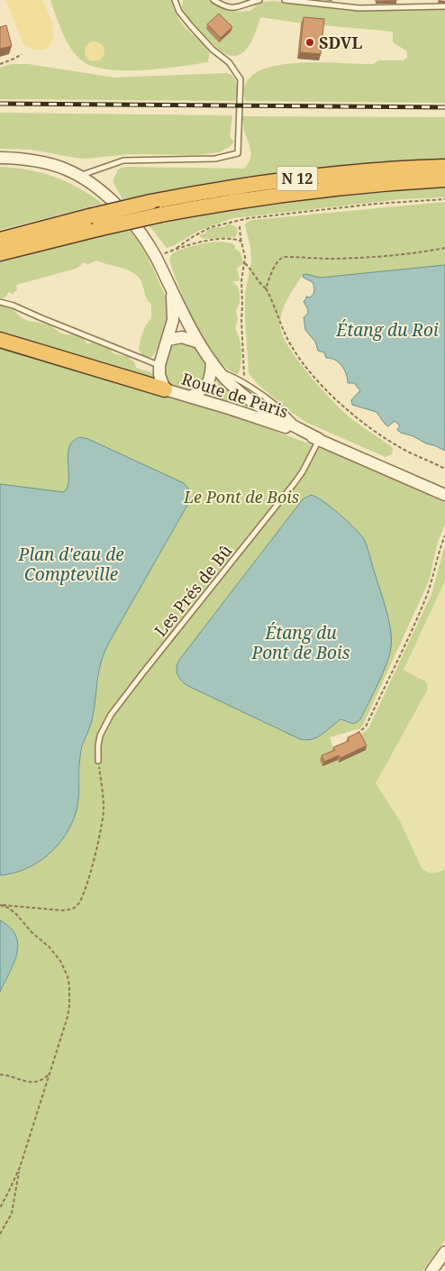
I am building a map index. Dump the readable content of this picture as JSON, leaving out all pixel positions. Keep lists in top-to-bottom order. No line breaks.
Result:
{"streets":{"highway":["N 12"],"street":["Route de Paris"],"lane":["Les Prés de Bû"]},"crossings":[["Route de Paris","Les Prés de Bû"]],"water":["Étang du Roi","Plan d'eau de Compteville","Étang du Pont de Bois"],"parks":["Le Pont de Bois"],"places":["SDVL"]}
